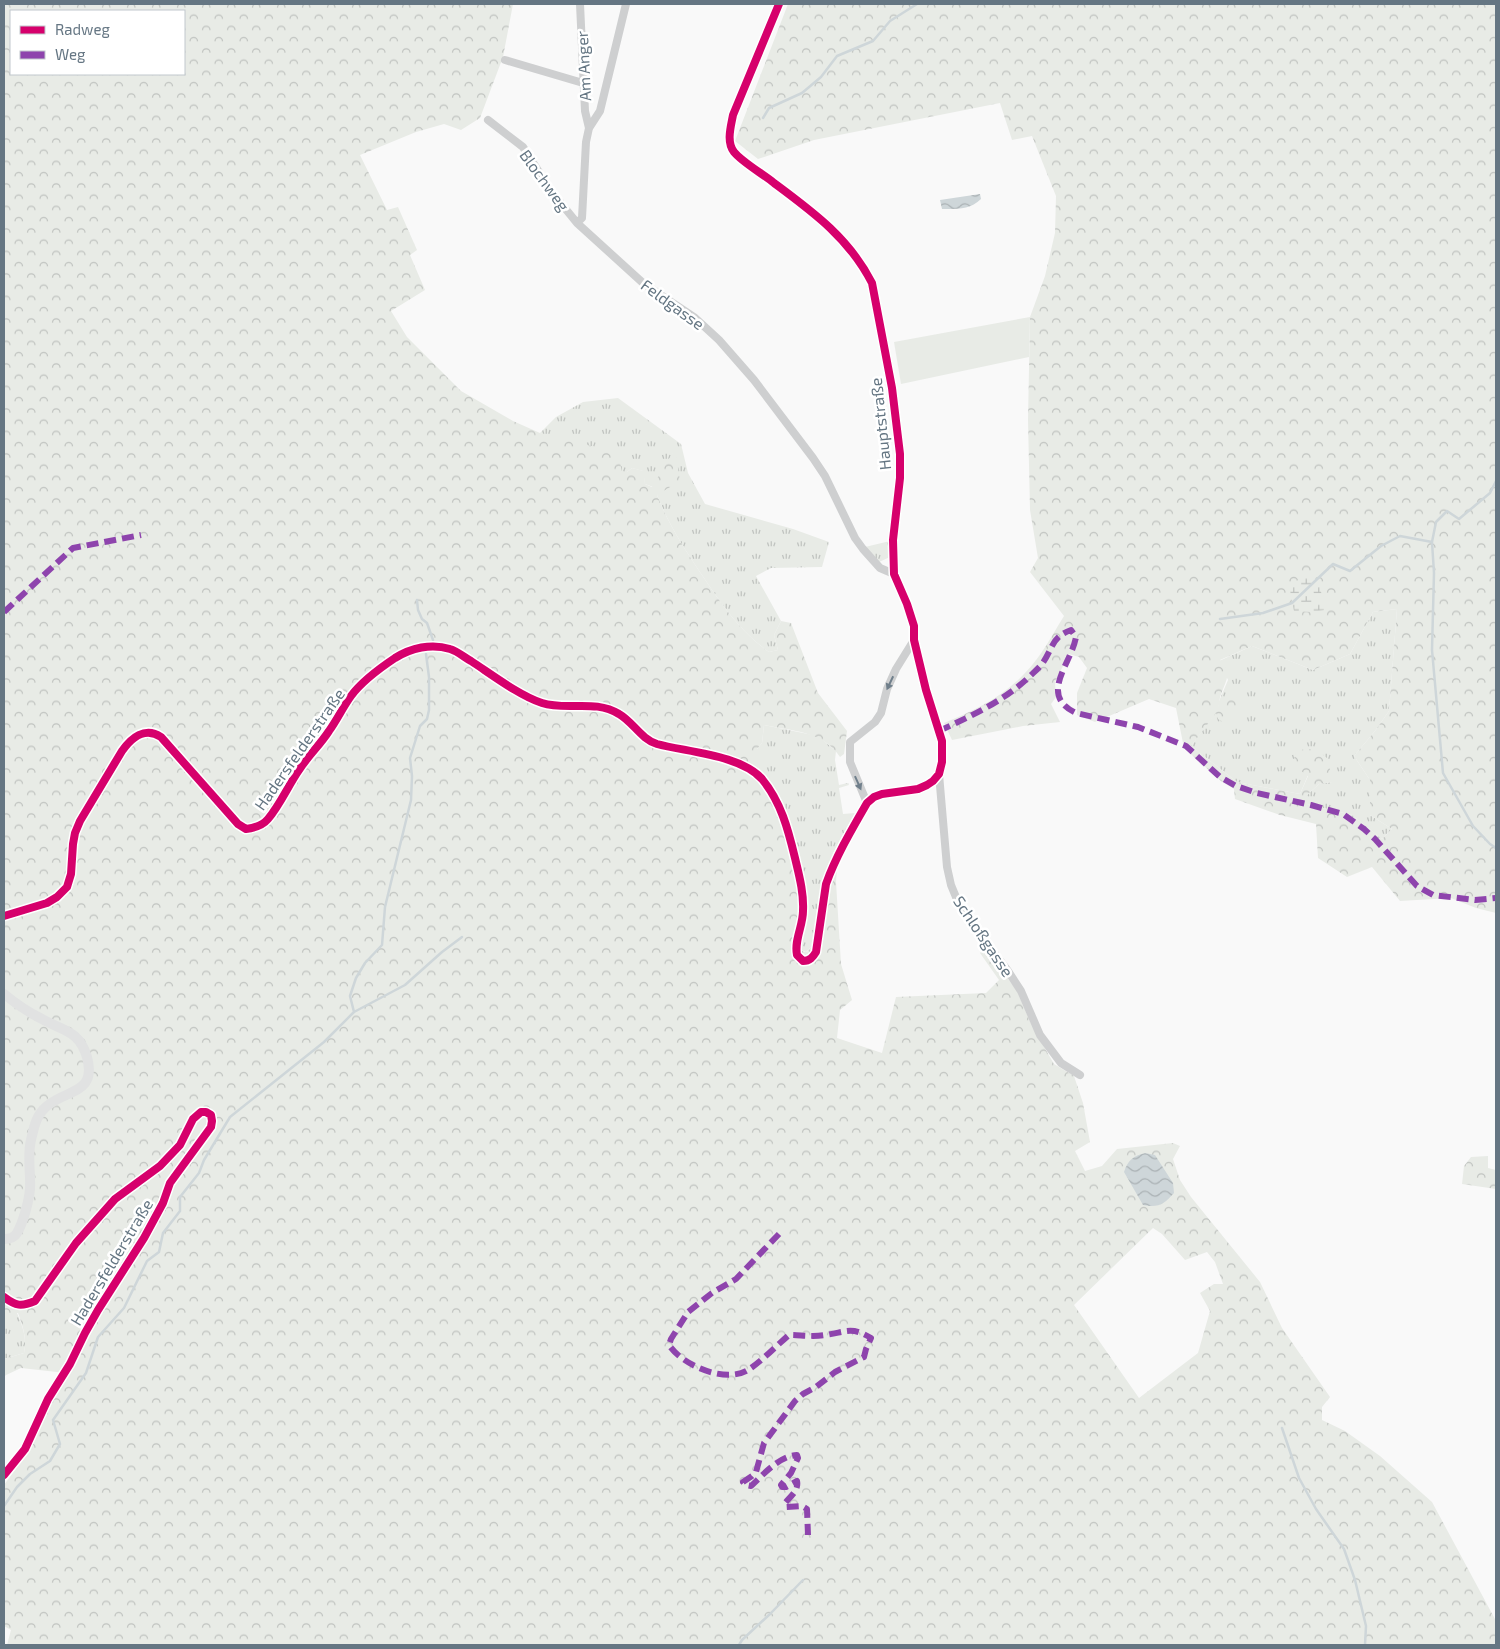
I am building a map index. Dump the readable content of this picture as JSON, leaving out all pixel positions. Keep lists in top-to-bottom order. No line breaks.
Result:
{"streets":{"street":["Am Anger","Blochweg","Feldgasse","Hauptstraße","Hadersfelderstraße","Schloßgasse"]},"crossings":[["Blochweg","Feldgasse"],["Feldgasse","Hauptstraße"],["Hauptstraße","Schloßgasse"]],"legend":["Radweg","Weg"]}
